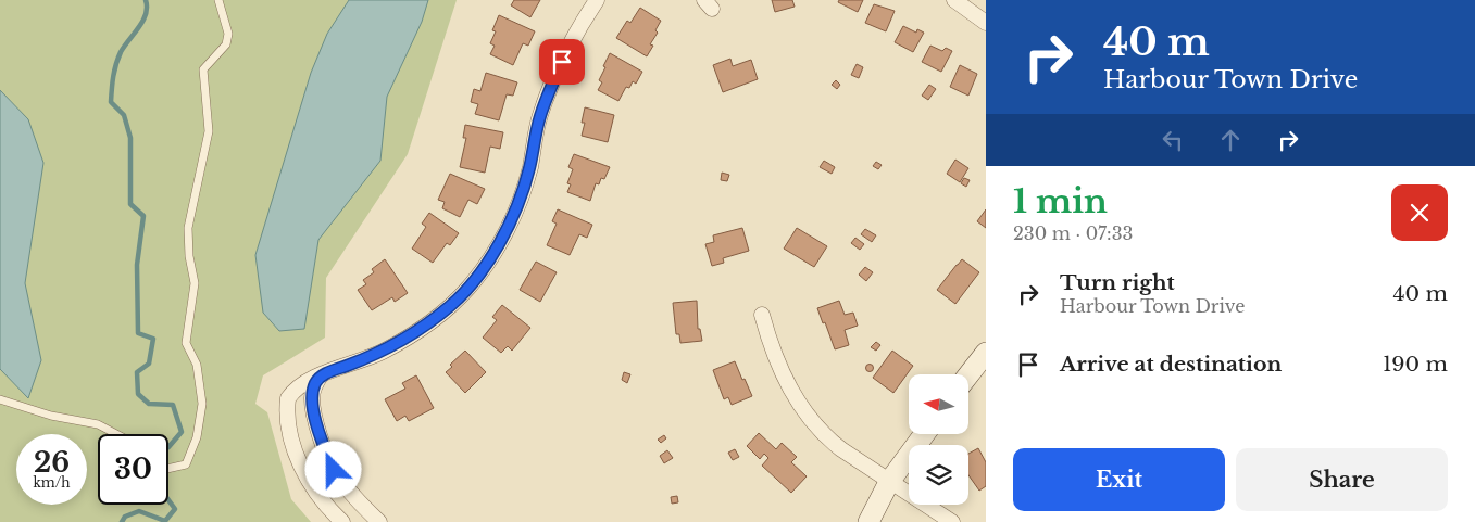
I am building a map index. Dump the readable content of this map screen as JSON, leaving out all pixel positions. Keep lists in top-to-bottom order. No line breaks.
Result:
{"north":"left","page":{"turn":["40 m","Harbour Town Drive"],"heading":["1 min","230 m · 07:33"],"list":[{"name":"Turn right","note":"Harbour Town Drive","value":"40 m"},{"name":"Arrive at destination","value":"190 m"}],"speed":"26 km/h","limit":"30","buttons":["Exit","Share"]}}
